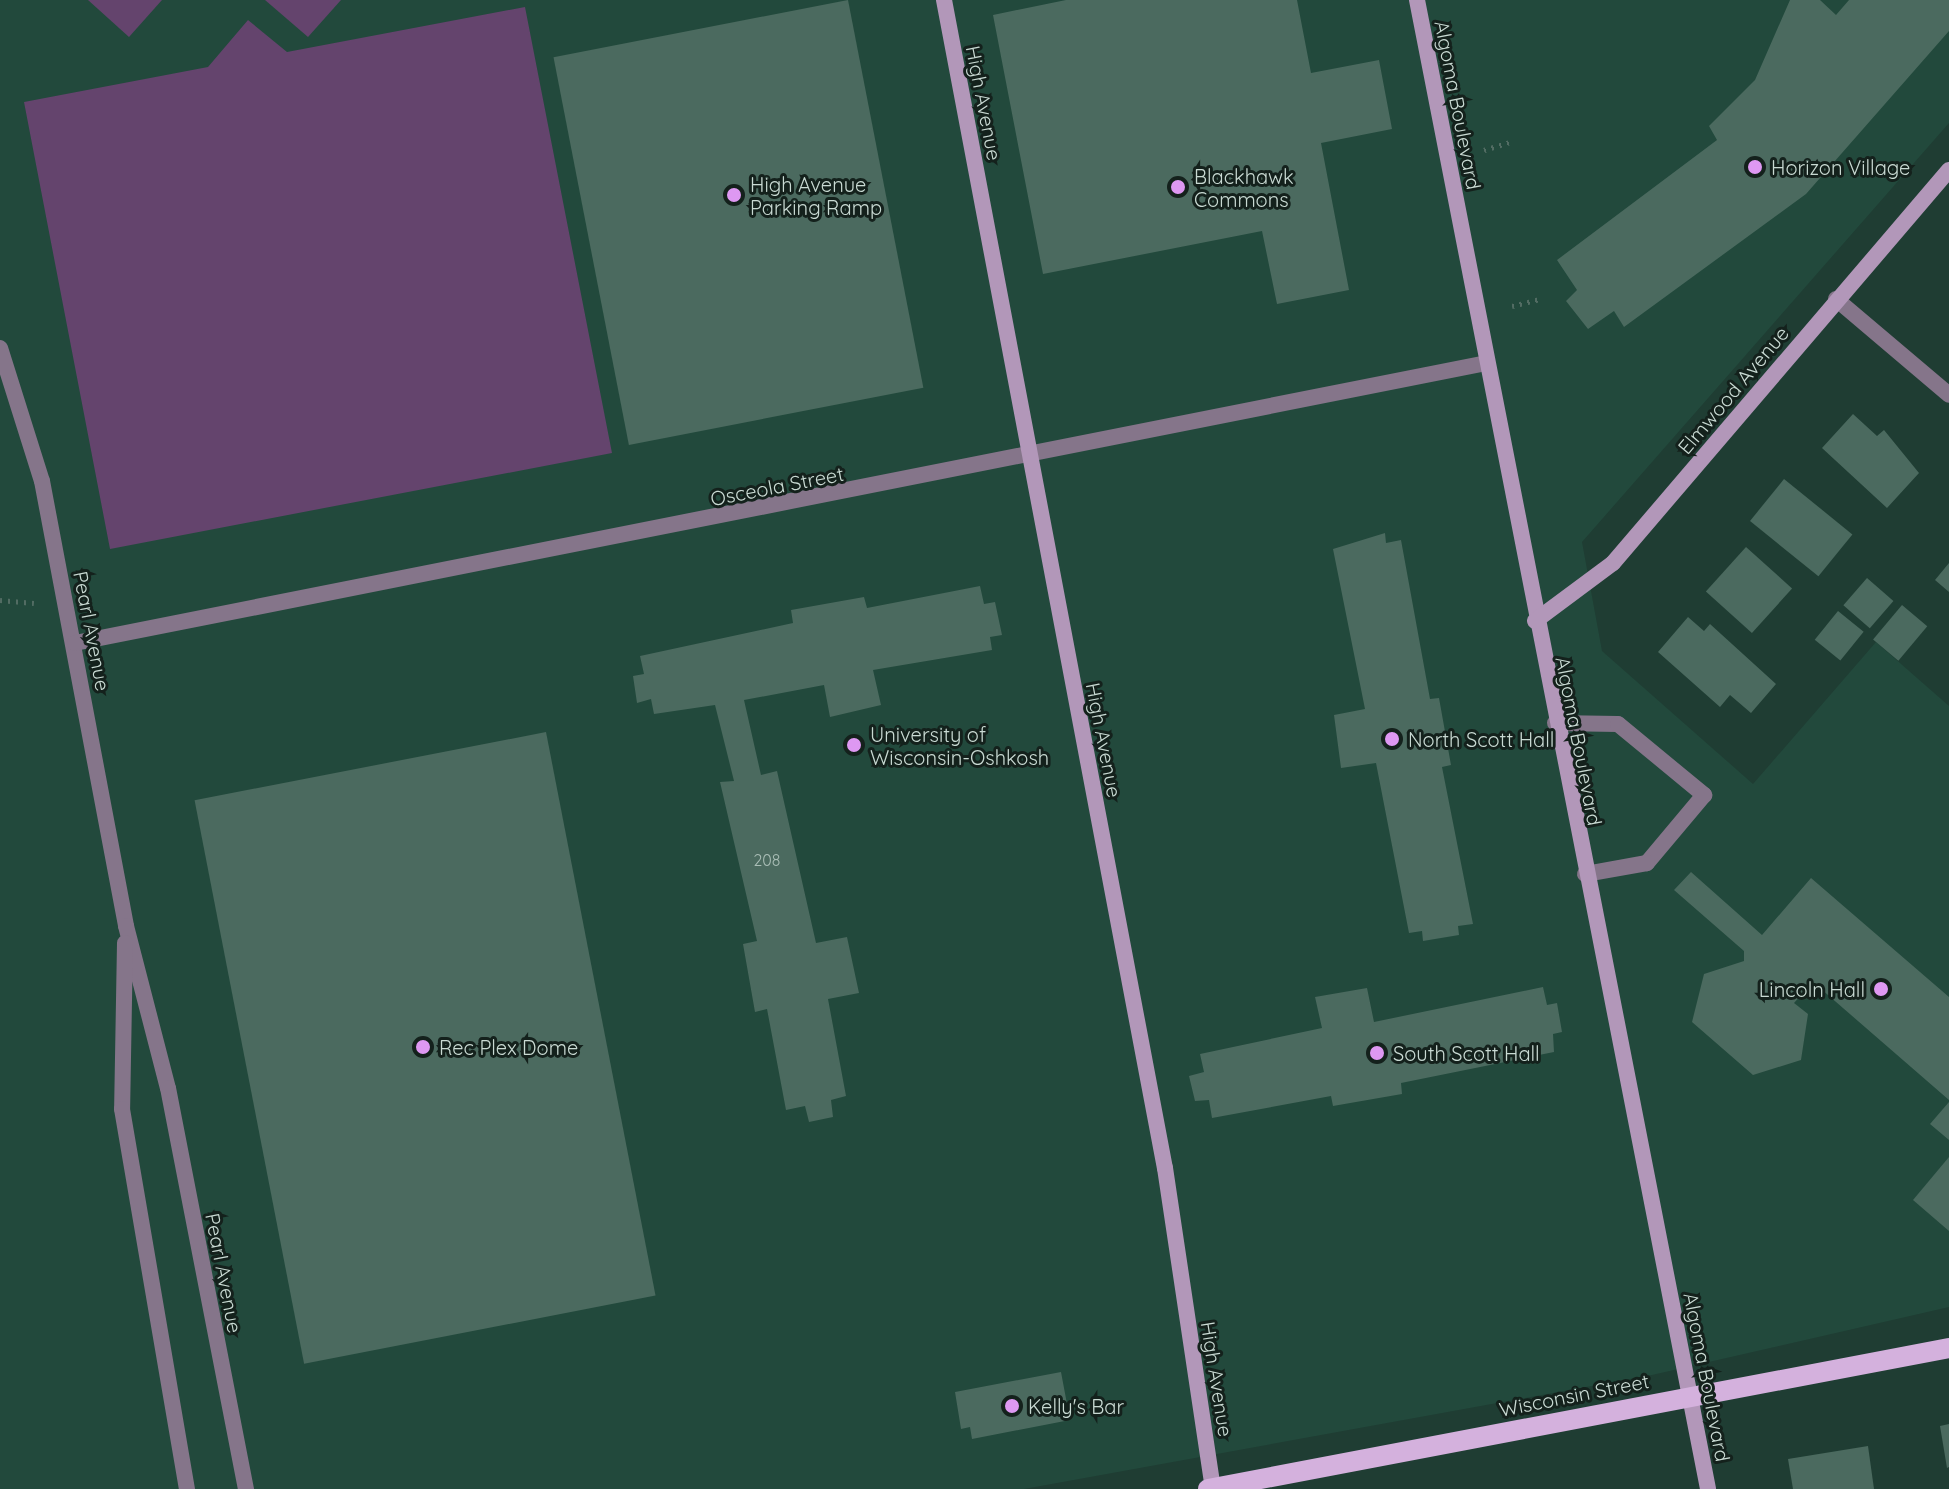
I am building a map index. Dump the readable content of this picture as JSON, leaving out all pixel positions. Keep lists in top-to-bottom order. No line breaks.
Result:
{"streets":{"main road":["High Avenue","Algoma Boulevard","Elmwood Avenue","Wisconsin Street"],"street":["Osceola Street","Pearl Avenue"]},"crossings":[["High Avenue","Osceola Street"],["High Avenue","Wisconsin Street"],["Algoma Boulevard","Elmwood Avenue"],["Algoma Boulevard","Osceola Street"],["Algoma Boulevard","Wisconsin Street"],["Osceola Street","Pearl Avenue"]],"places":["Horizon Village","Blackhawk Commons","High Avenue Parking Ramp","North Scott Hall","University of Wisconsin-Oshkosh","Lincoln Hall","Rec Plex Dome","South Scott Hall","Kelly's Bar"],"house_numbers":["208"]}
